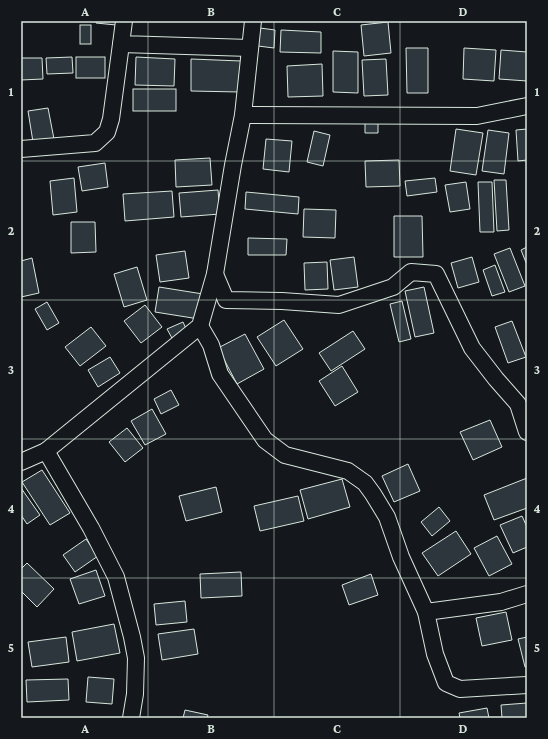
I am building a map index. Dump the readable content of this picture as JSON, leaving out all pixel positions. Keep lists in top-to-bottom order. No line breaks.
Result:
{"grid":{"columns":["A","B","C","D"],"rows":["1","2","3","4","5"]}}
